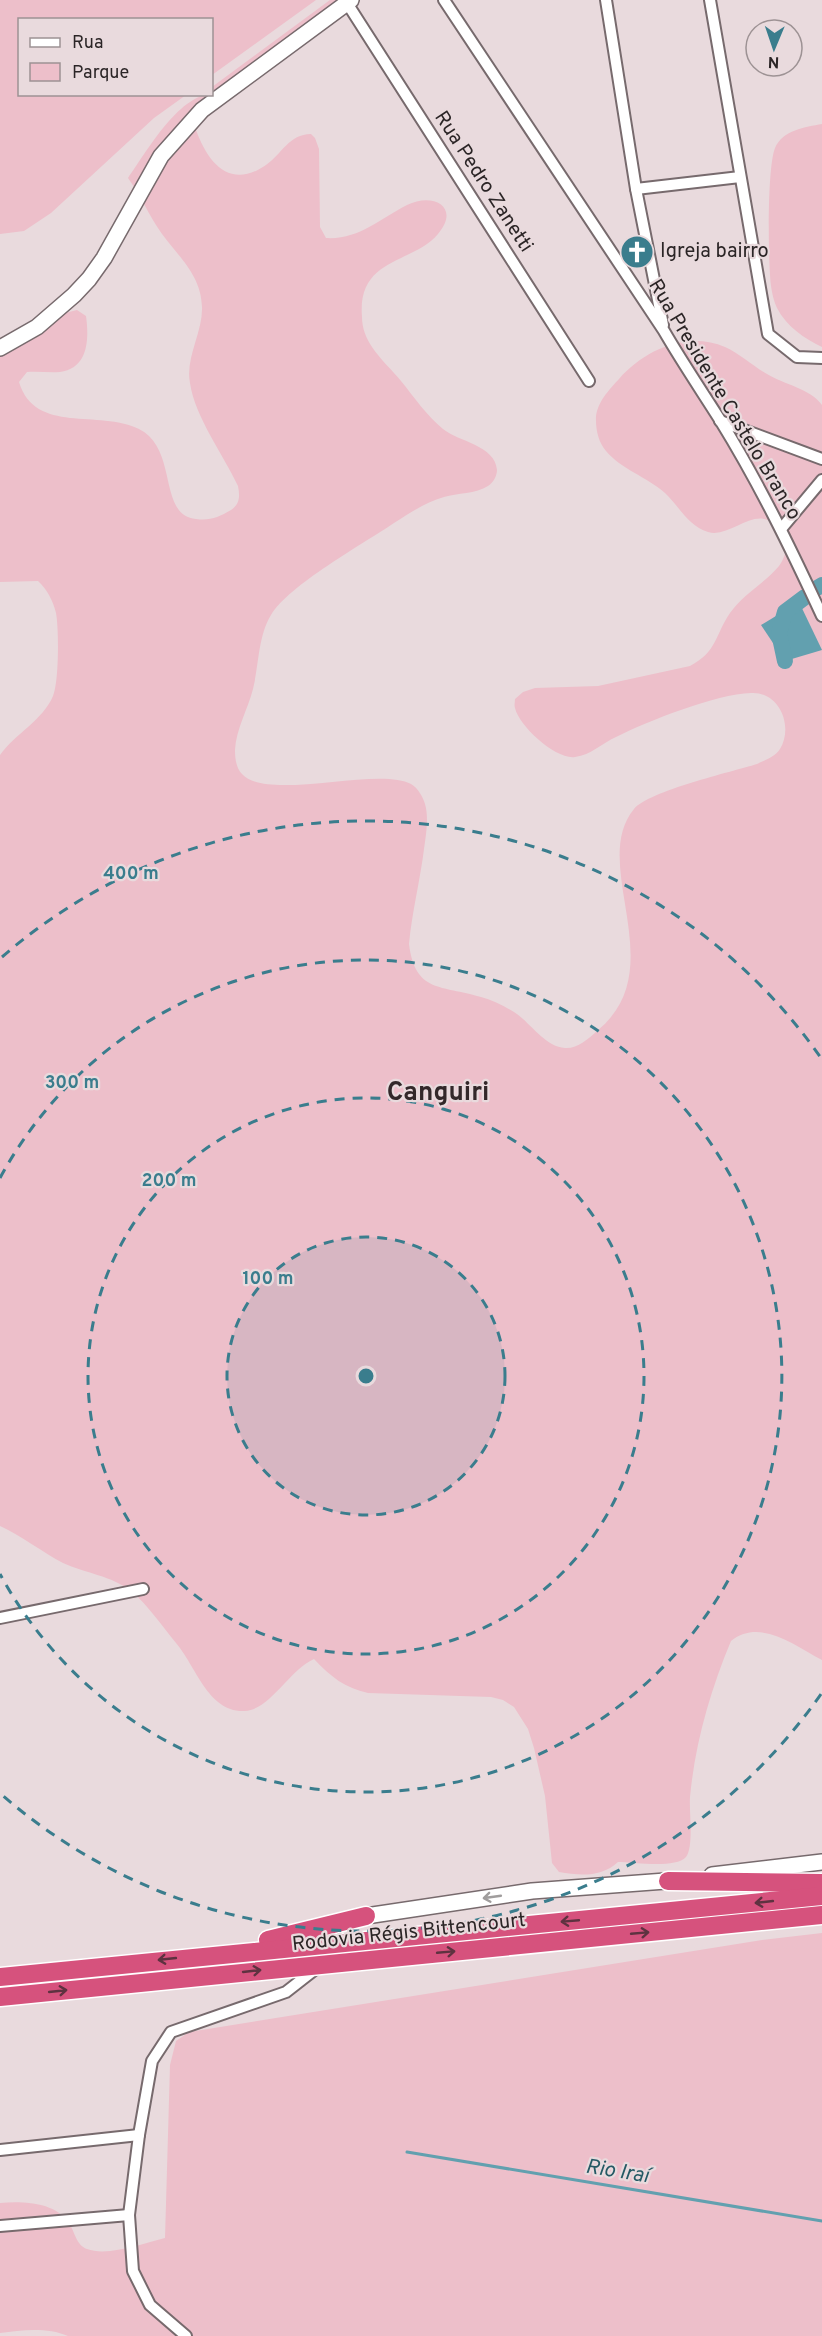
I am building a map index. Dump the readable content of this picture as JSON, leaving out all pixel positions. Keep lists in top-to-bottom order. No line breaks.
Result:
{"streets":{"highway":["Rodovia Régis Bittencourt"],"street":["Rua Pedro Zanetti","Rua Presidente Castelo Branco"]},"districts":["Canguiri"],"water":["Rio Iraí"],"places":{"church":["Igreja bairro"]},"legend":["Rua","Parque"],"north":"bottom","rings":["400 m","300 m","200 m","100 m"]}
